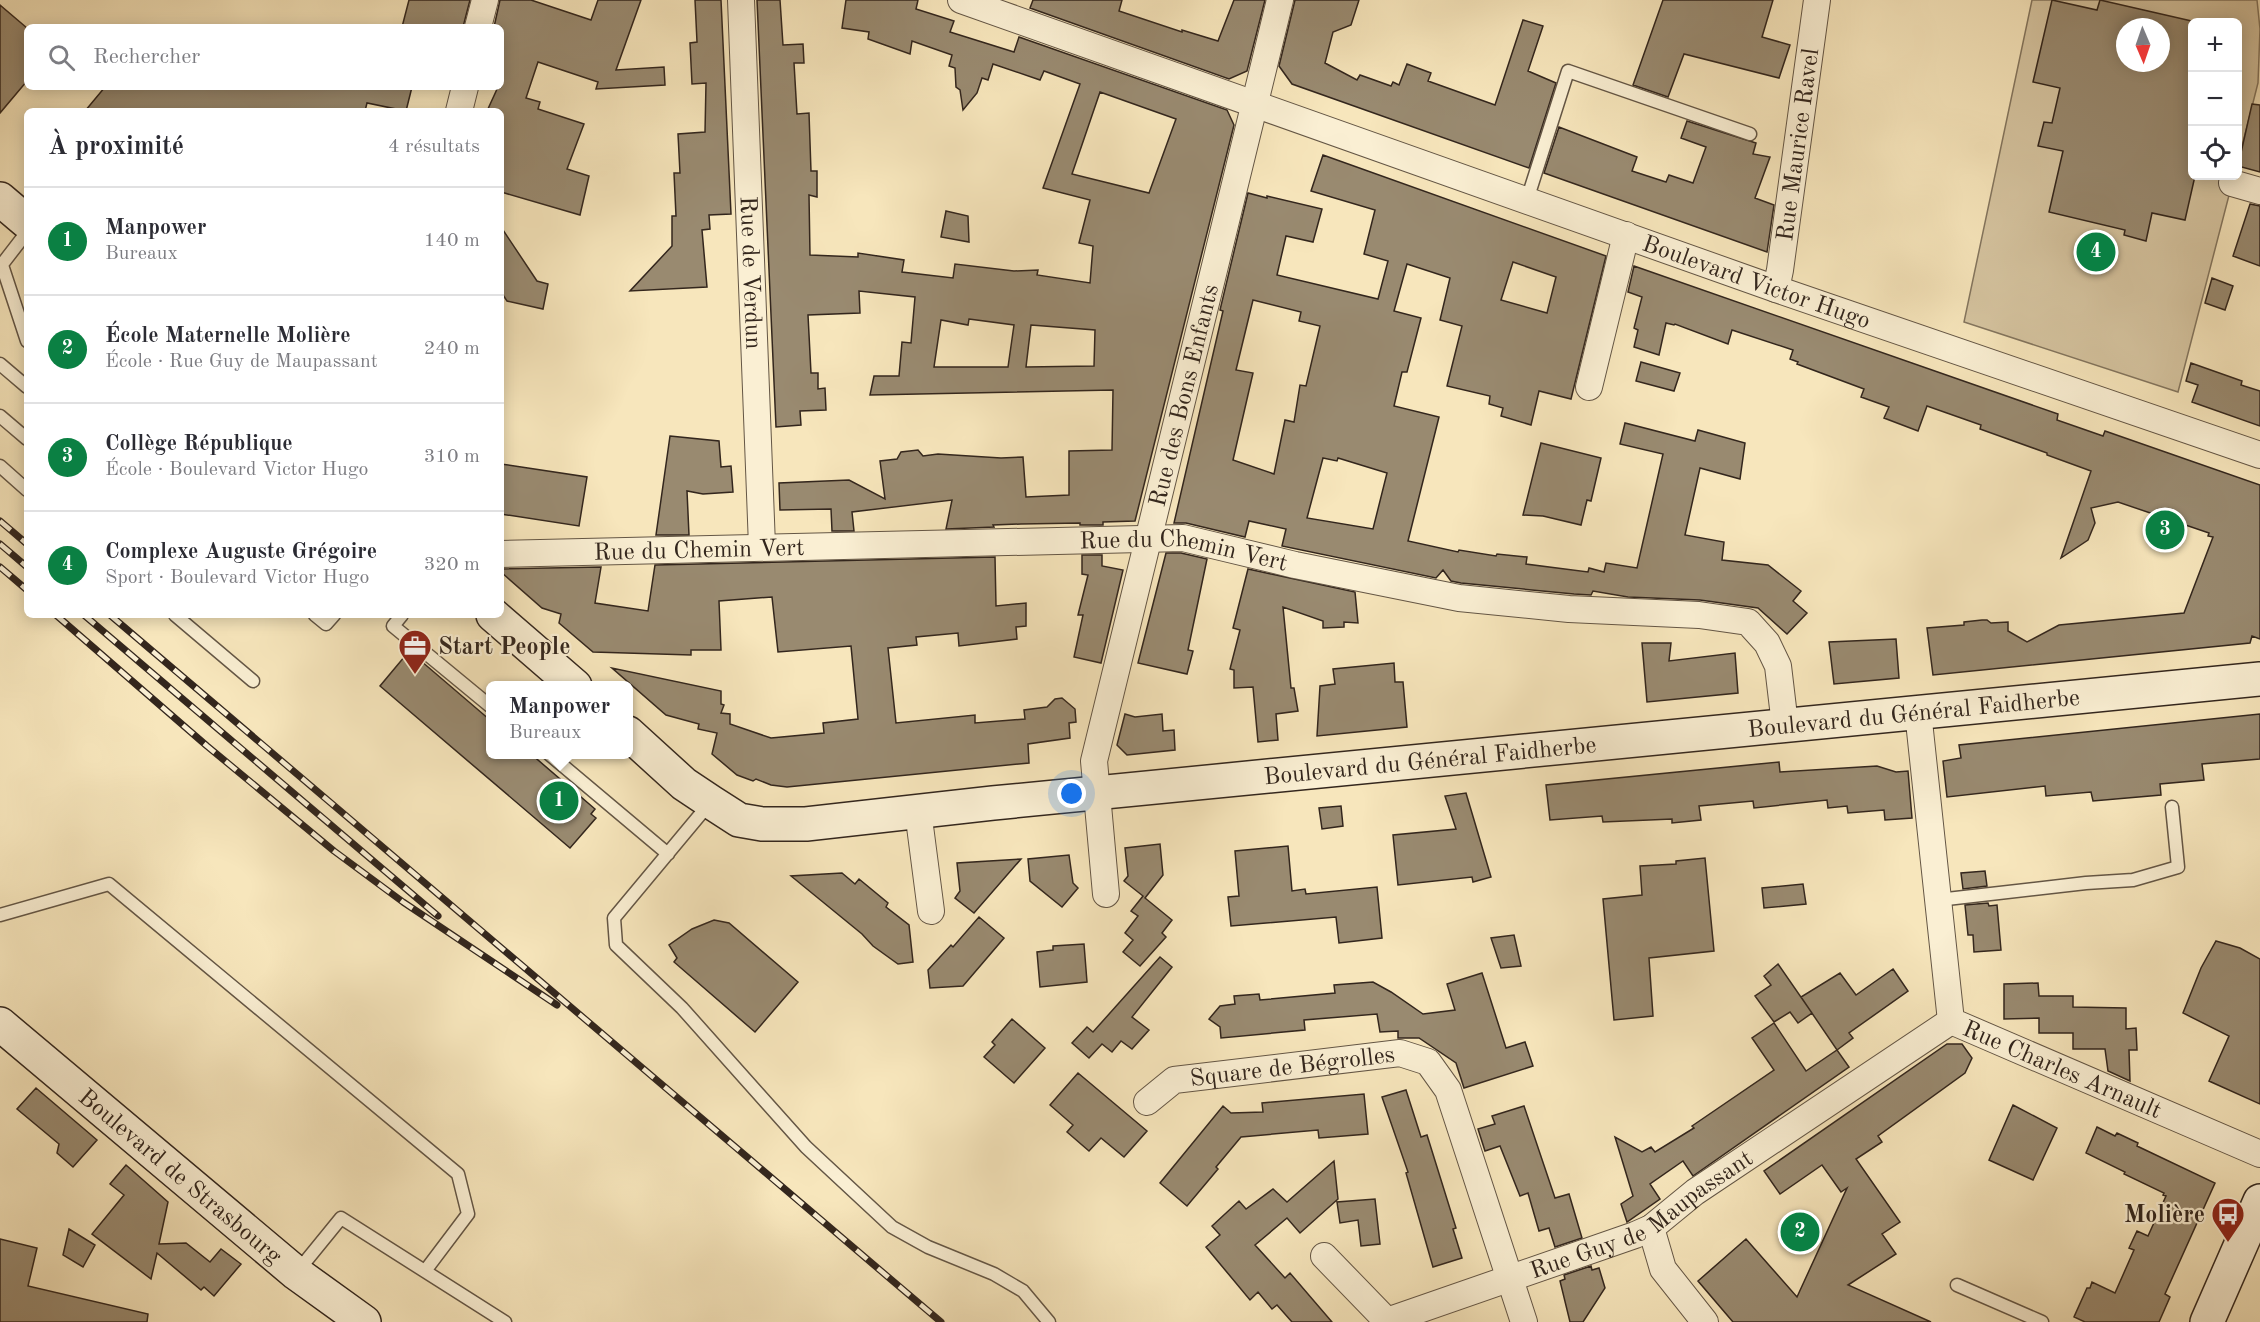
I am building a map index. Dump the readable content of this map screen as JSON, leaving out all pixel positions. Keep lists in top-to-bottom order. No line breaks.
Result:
{"streets":{"main road":["Boulevard du Général Faidherbe","Boulevard de Strasbourg"],"street":["Rue Maurice Ravel","Rue de Verdun","Boulevard Victor Hugo","Rue des Bons Enfants","Rue du Chemin Vert","Square de Bégrolles","Rue Charles Arnault","Rue Guy de Maupassant"]},"crossings":[["Rue Maurice Ravel","Boulevard Victor Hugo"],["Rue de Verdun","Rue du Chemin Vert"],["Boulevard Victor Hugo","Rue des Bons Enfants"],["Rue des Bons Enfants","Rue du Chemin Vert"],["Rue des Bons Enfants","Boulevard du Général Faidherbe"],["Rue du Chemin Vert","Boulevard du Général Faidherbe"],["Boulevard du Général Faidherbe","Rue Charles Arnault"],["Square de Bégrolles","Rue Guy de Maupassant"],["Rue Charles Arnault","Rue Guy de Maupassant"]],"places":{"office":["Start People"],"bus stop":["Molière"]},"north":"bottom","page":{"map_buttons":["+","−"],"search":"Rechercher","heading":["À proximité","4 résultats"],"list":[{"mark":"1","name":"Manpower","note":"Bureaux","value":"140 m"},{"mark":"2","name":"École Maternelle Molière","note":"École · Rue Guy de Maupassant","value":"240 m"},{"mark":"3","name":"Collège République","note":"École · Boulevard Victor Hugo","value":"310 m"},{"mark":"4","name":"Complexe Auguste Grégoire","note":"Sport · Boulevard Victor Hugo","value":"320 m"}],"pins":["4","3","1","2"],"popup":["Manpower","Bureaux"]}}
